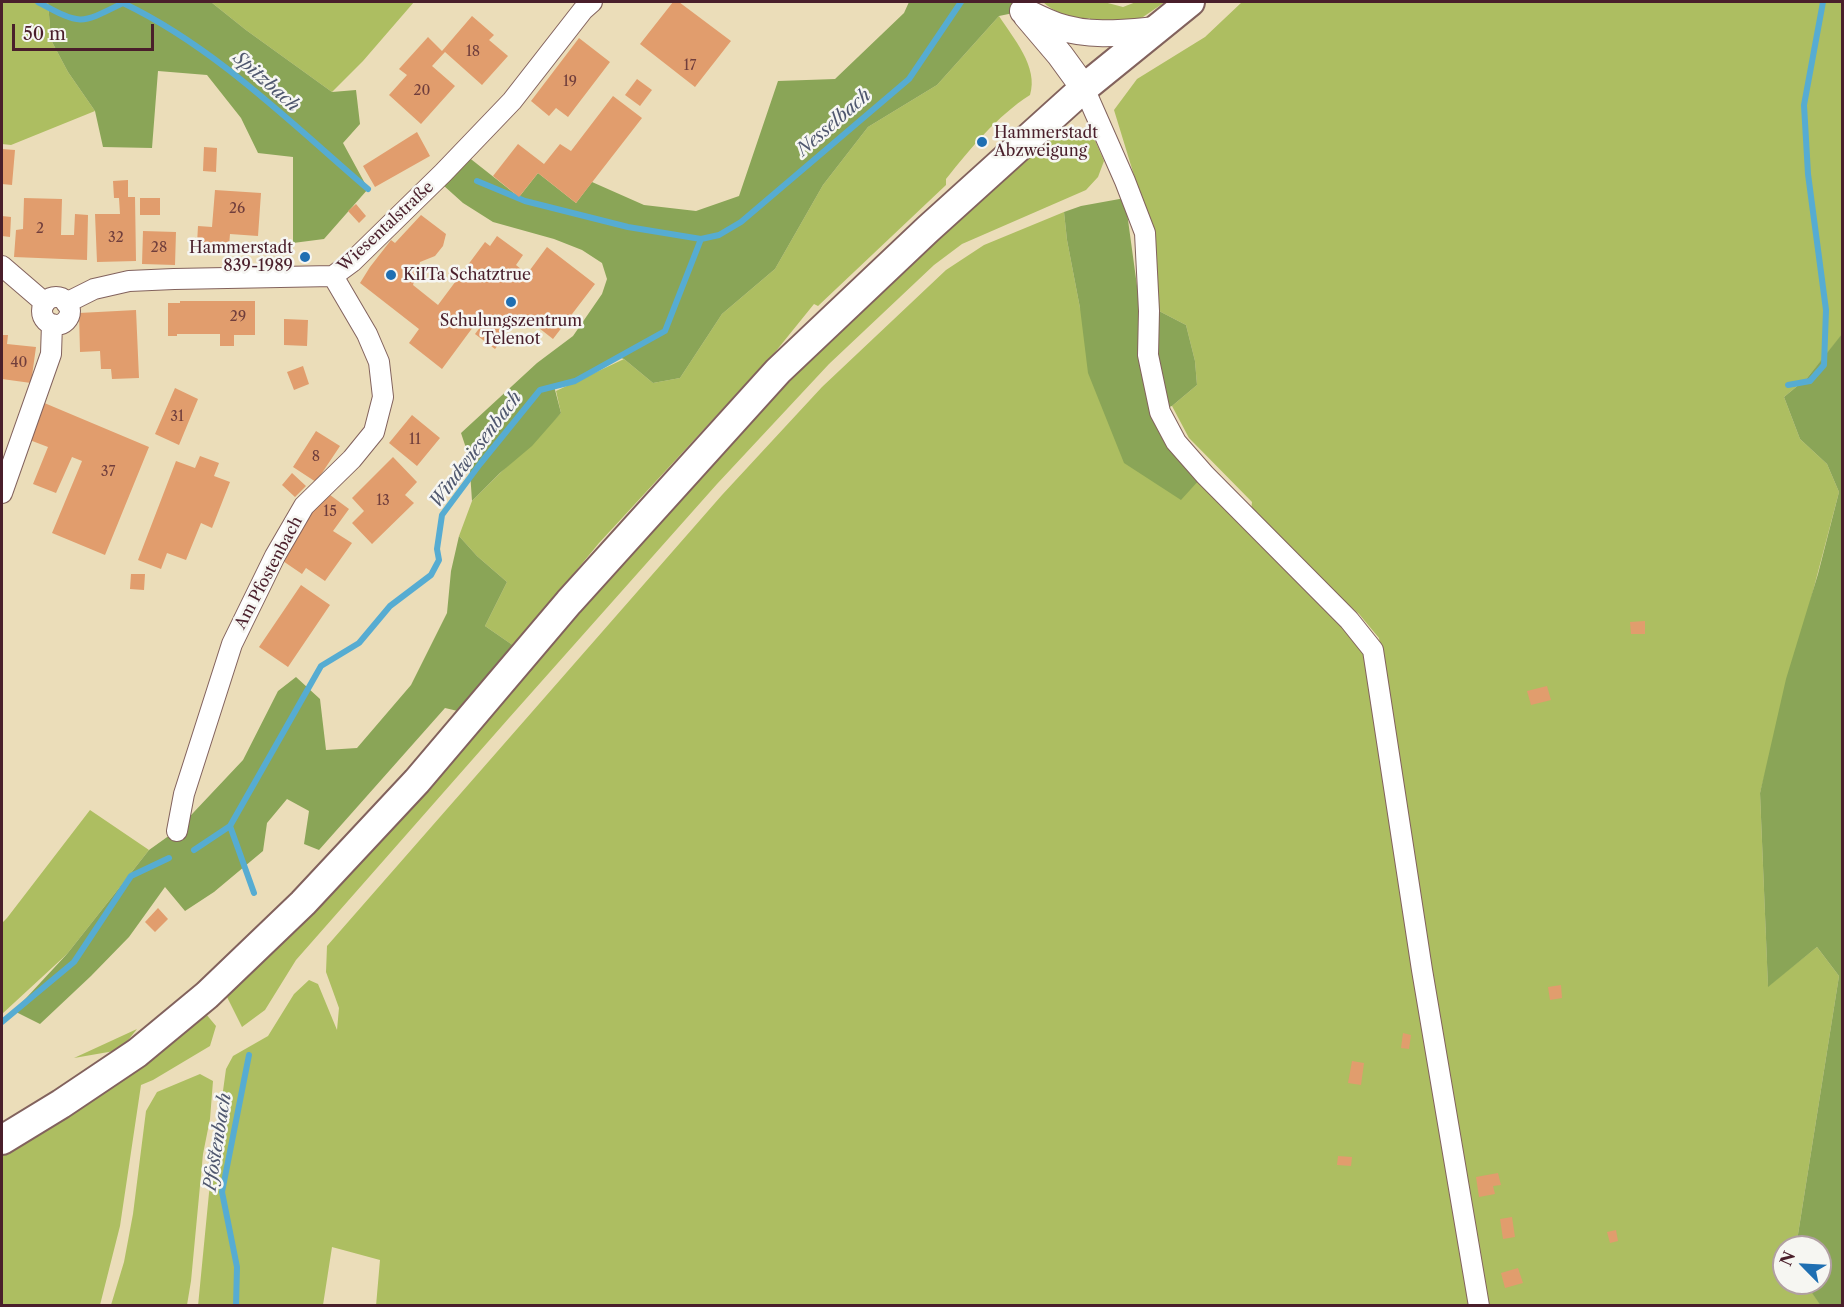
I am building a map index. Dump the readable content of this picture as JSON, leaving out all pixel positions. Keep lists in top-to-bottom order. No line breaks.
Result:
{"streets":{"street":["Wiesentalstraße","Am Pfostenbach"]},"crossings":[["Wiesentalstraße","Am Pfostenbach"]],"water":["Spitzbach","Nesselbach","Windwiesenbach","Pfostenbach"],"places":["Hammerstadt Abzweigung","Hammerstadt 839-1989","KiITa Schatztrue","Schulungszentrum Telenot"],"house_numbers":["18","17","19","20","26","2","32","28","29","40","31","11","8","37","13","15"],"scale_bar":"50 m","north":"top left"}
